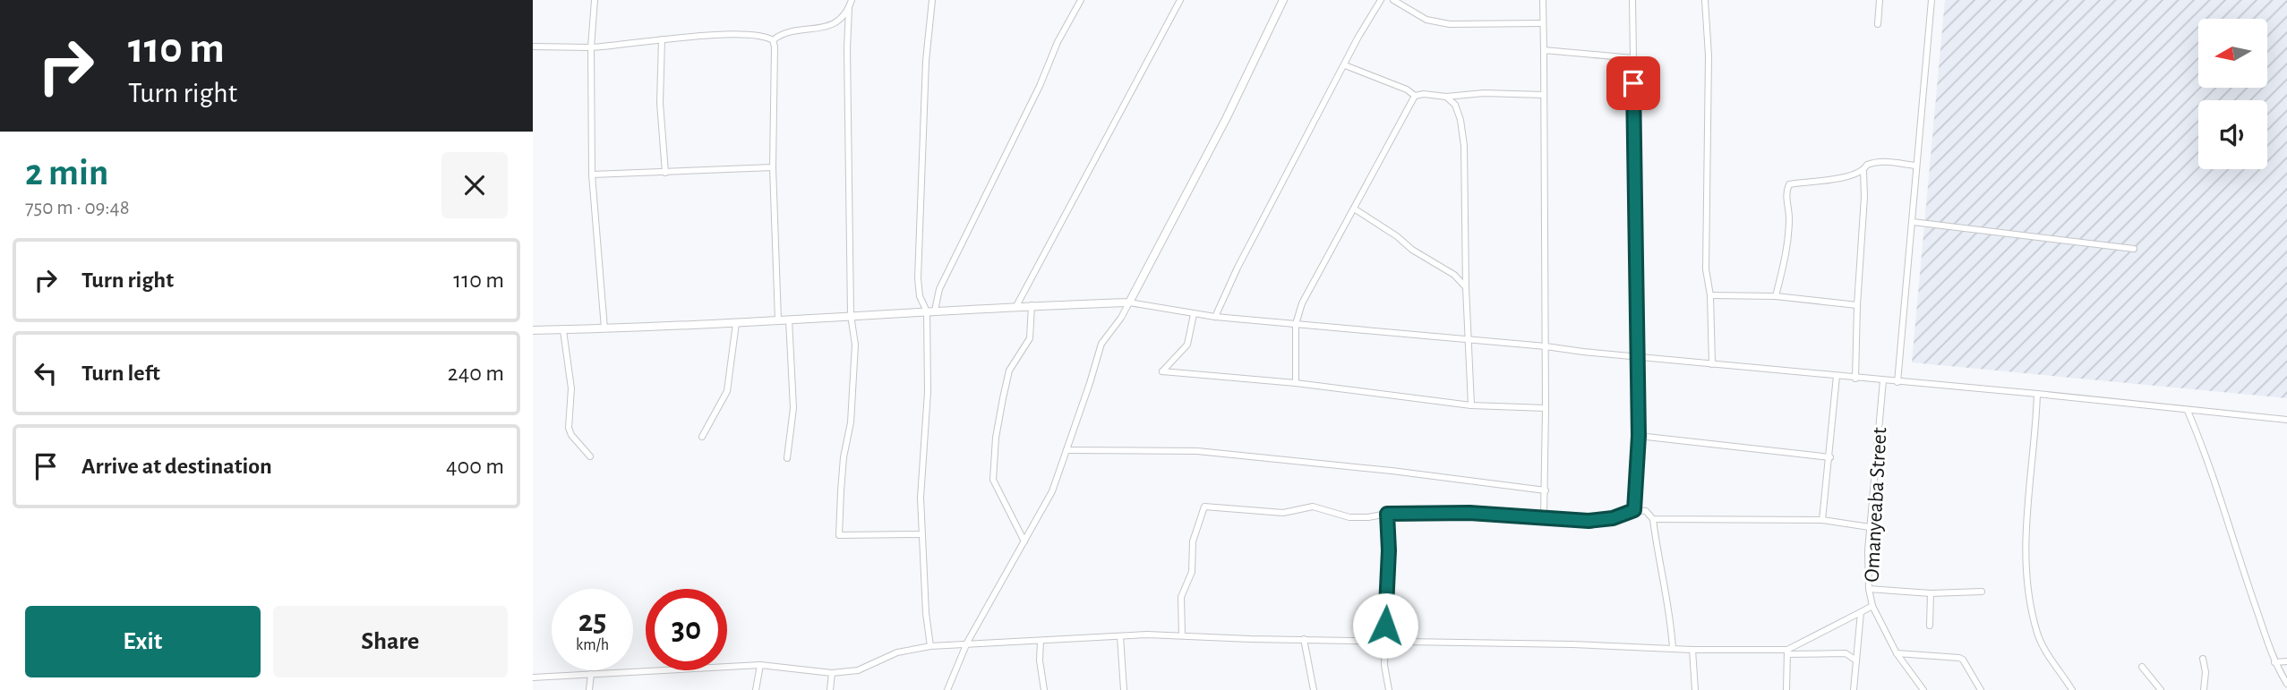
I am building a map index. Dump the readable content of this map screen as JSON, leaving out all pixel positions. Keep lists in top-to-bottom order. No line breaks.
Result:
{"streets":{"street":["Omanyeaba Street"]},"north":"left","page":{"turn":["110 m","Turn right"],"heading":["2 min","750 m · 09:48"],"list":[{"name":"Turn right","value":"110 m"},{"name":"Turn left","value":"240 m"},{"name":"Arrive at destination","value":"400 m"}],"speed":"25 km/h","limit":"30","buttons":["Exit","Share"]}}
